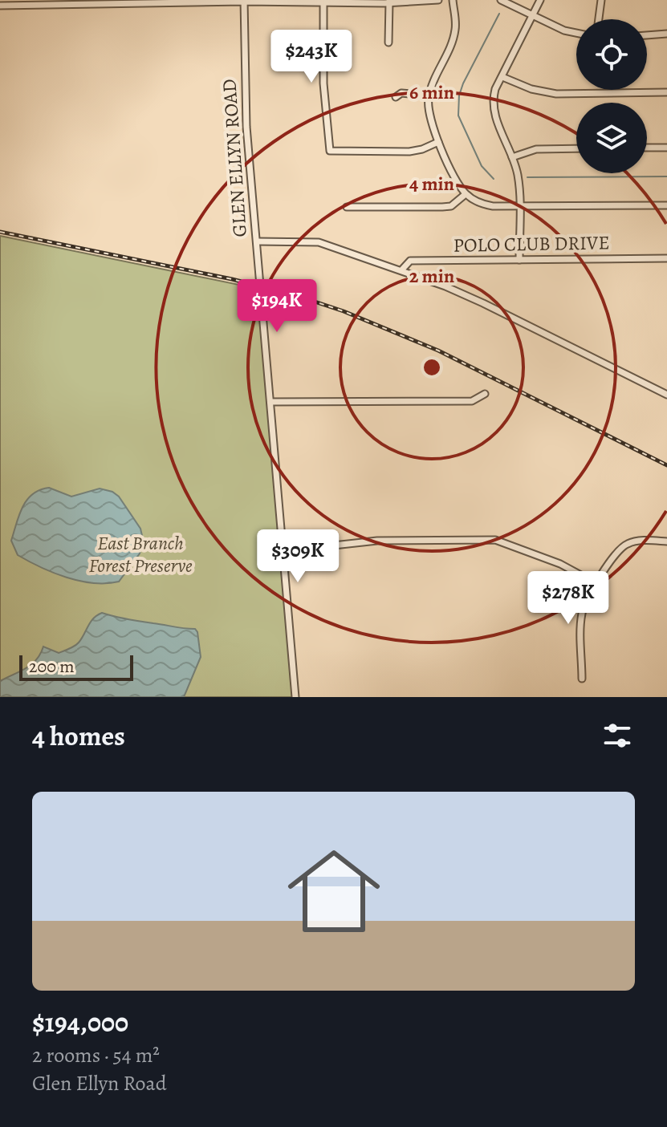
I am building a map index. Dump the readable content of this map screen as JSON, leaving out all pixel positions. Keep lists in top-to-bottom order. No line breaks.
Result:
{"streets":{"street":["GLEN ELLYN ROAD","POLO CLUB DRIVE"]},"parks":["East Branch Forest Preserve"],"scale_bar":"200 m","page":{"price":["$243K","$194K","$309K","$278K"],"scale":"200 m","heading":"4 homes","list":[{"name":"$194,000","note":"2 rooms · 54 m² · Glen Ellyn Road"}]},"rings":["6 min","4 min","2 min"]}
